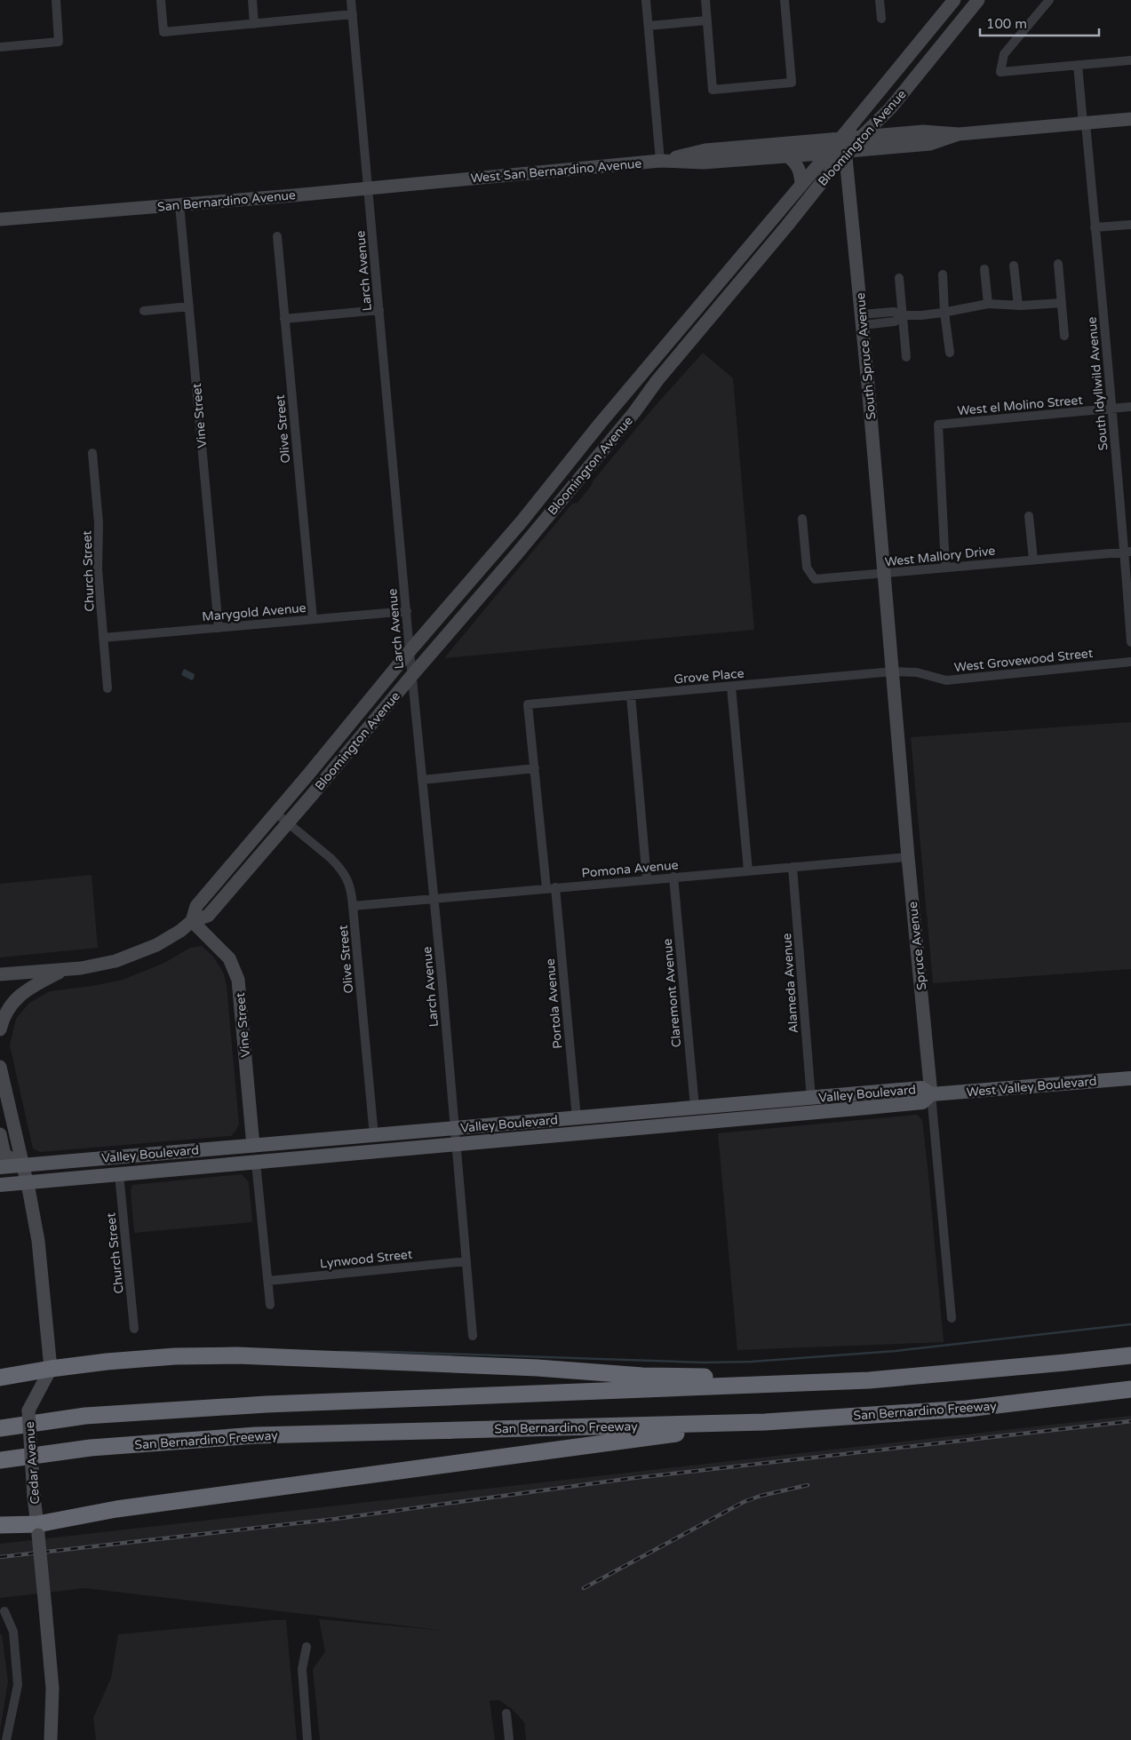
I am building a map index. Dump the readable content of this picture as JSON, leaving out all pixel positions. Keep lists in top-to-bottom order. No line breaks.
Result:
{"streets":{"highway":["San Bernardino Freeway"],"main road":["Bloomington Avenue","West San Bernardino Avenue","San Bernardino Avenue","South Spruce Avenue","Vine Street","Spruce Avenue","West Valley Boulevard","Valley Boulevard","Cedar Avenue"],"street":["Larch Avenue","South Idyllwild Avenue","West el Molino Street","Olive Street","West Mallory Drive","Church Street","Marygold Avenue","West Grovewood Street","Grove Place","Pomona Avenue","Alameda Avenue","Claremont Avenue","Portola Avenue","Lynwood Street"]},"crossings":[["Bloomington Avenue","West San Bernardino Avenue"],["Bloomington Avenue","Larch Avenue"],["Bloomington Avenue","South Spruce Avenue"],["Bloomington Avenue","Vine Street"],["Bloomington Avenue","Olive Street"],["West San Bernardino Avenue","San Bernardino Avenue"],["West San Bernardino Avenue","South Spruce Avenue"],["West San Bernardino Avenue","South Idyllwild Avenue"],["San Bernardino Avenue","Larch Avenue"],["San Bernardino Avenue","Vine Street"],["Larch Avenue","Marygold Avenue"],["Larch Avenue","Pomona Avenue"],["Larch Avenue","Valley Boulevard"],["Larch Avenue","Lynwood Street"],["South Spruce Avenue","West Mallory Drive"],["South Spruce Avenue","Spruce Avenue"],["South Idyllwild Avenue","West el Molino Street"],["South Idyllwild Avenue","West Mallory Drive"],["West el Molino Street","West Mallory Drive"],["Vine Street","Marygold Avenue"],["Vine Street","Valley Boulevard"],["Olive Street","Marygold Avenue"],["Olive Street","Pomona Avenue"],["Olive Street","Valley Boulevard"],["West Mallory Drive","Spruce Avenue"],["Church Street","Marygold Avenue"],["Church Street","Valley Boulevard"],["West Grovewood Street","Grove Place"],["West Grovewood Street","Spruce Avenue"],["Grove Place","Spruce Avenue"],["Grove Place","Portola Avenue"],["Pomona Avenue","Spruce Avenue"],["Pomona Avenue","Alameda Avenue"],["Pomona Avenue","Claremont Avenue"],["Pomona Avenue","Portola Avenue"],["Spruce Avenue","West Valley Boulevard"],["Spruce Avenue","Valley Boulevard"],["Alameda Avenue","Valley Boulevard"],["Claremont Avenue","Valley Boulevard"],["Portola Avenue","Valley Boulevard"],["West Valley Boulevard","Valley Boulevard"]],"scale_bar":"100 m"}
